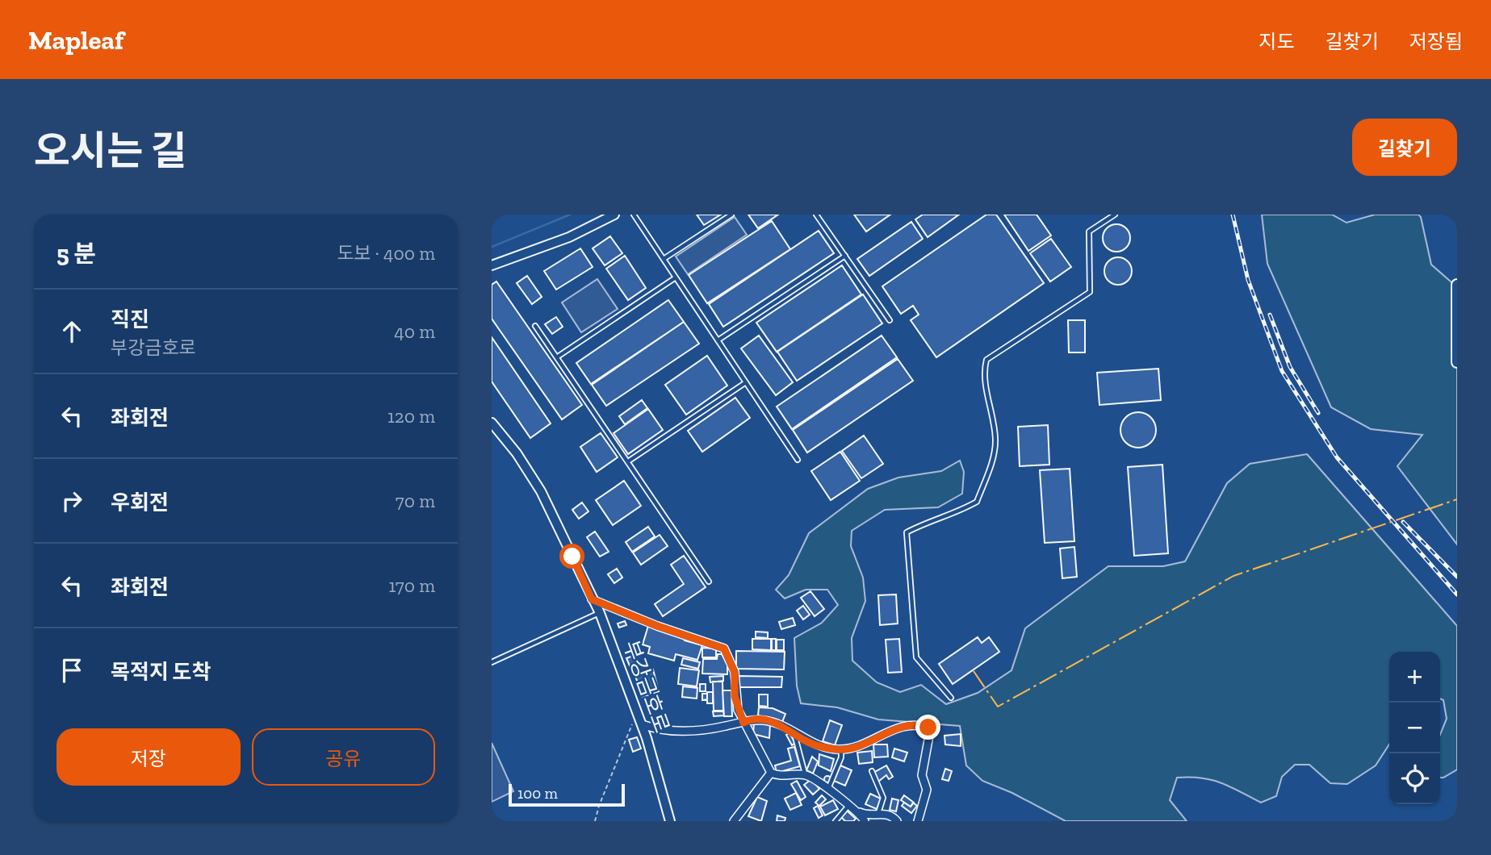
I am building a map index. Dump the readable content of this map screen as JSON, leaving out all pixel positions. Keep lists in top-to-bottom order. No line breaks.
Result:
{"streets":{"street":["부강금호로"]},"scale_bar":"100 m","page":{"header":"Mapleaf","nav":["지도","길찾기","저장됨"],"title":"오시는 길","buttons":["길찾기",["저장","공유"]],"heading":["5 분","도보 · 400 m"],"list":[["직진","부강금호로","40 m"],["좌회전","120 m"],["우회전","70 m"],["좌회전","170 m"],"목적지 도착"],"map_buttons":["+","−"],"scale":"100 m"}}
